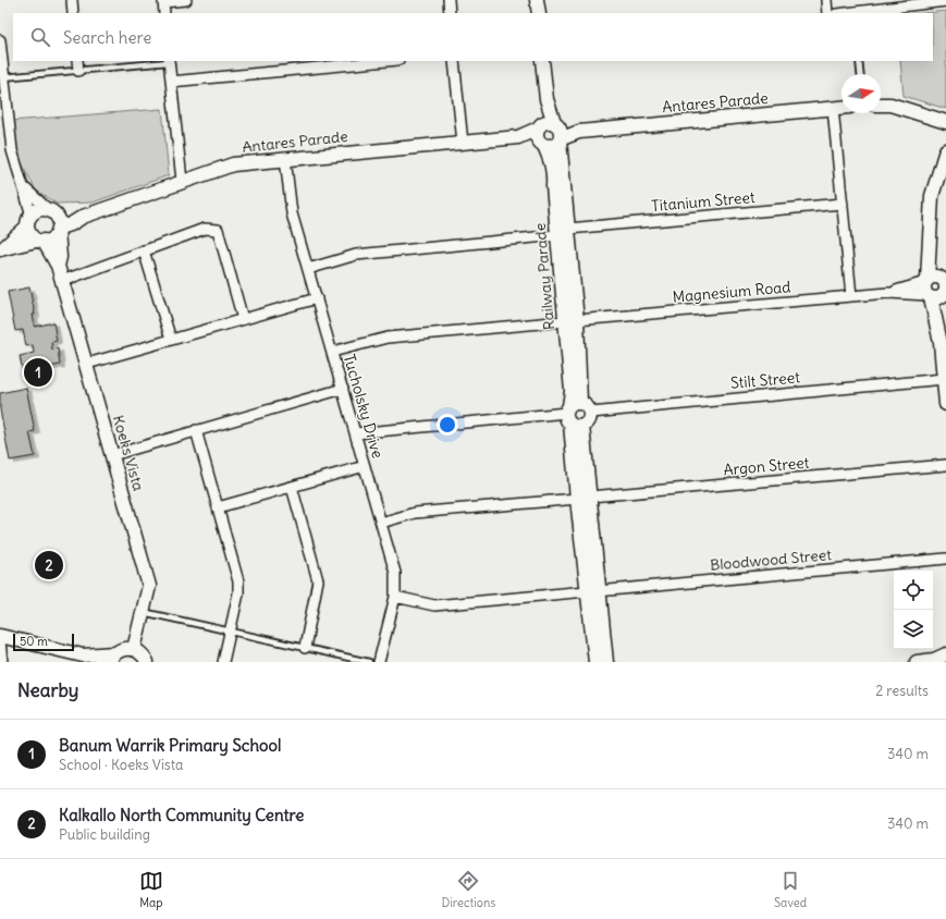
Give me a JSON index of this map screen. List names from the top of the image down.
{
  "streets": {
    "street": [
      "Antares Parade",
      "Titanium Street",
      "Railway Parade",
      "Magnesium Road",
      "Stilt Street",
      "Tucholsky Drive",
      "Koeks Vista",
      "Argon Street",
      "Bloodwood Street"
    ]
  },
  "crossings": [
    ["Antares Parade", "Railway Parade"],
    ["Antares Parade", "Tucholsky Drive"],
    ["Antares Parade", "Koeks Vista"],
    ["Titanium Street", "Railway Parade"],
    ["Titanium Street", "Tucholsky Drive"],
    ["Railway Parade", "Magnesium Road"],
    ["Railway Parade", "Argon Street"],
    ["Railway Parade", "Bloodwood Street"],
    ["Magnesium Road", "Tucholsky Drive"],
    ["Tucholsky Drive", "Bloodwood Street"]
  ],
  "scale_bar": "50 m",
  "north": "right",
  "page": {
    "search": "Search here",
    "pins": ["1", "2"],
    "scale": "50 m",
    "heading": ["Nearby", "2 results"],
    "list": [
      {
        "mark": "1",
        "name": "Banum Warrik Primary School",
        "note": "School · Koeks Vista",
        "value": "340 m"
      },
      {
        "mark": "2",
        "name": "Kalkallo North Community Centre",
        "note": "Public building",
        "value": "340 m"
      }
    ],
    "nav": ["Map", "Directions", "Saved"]
  }
}
